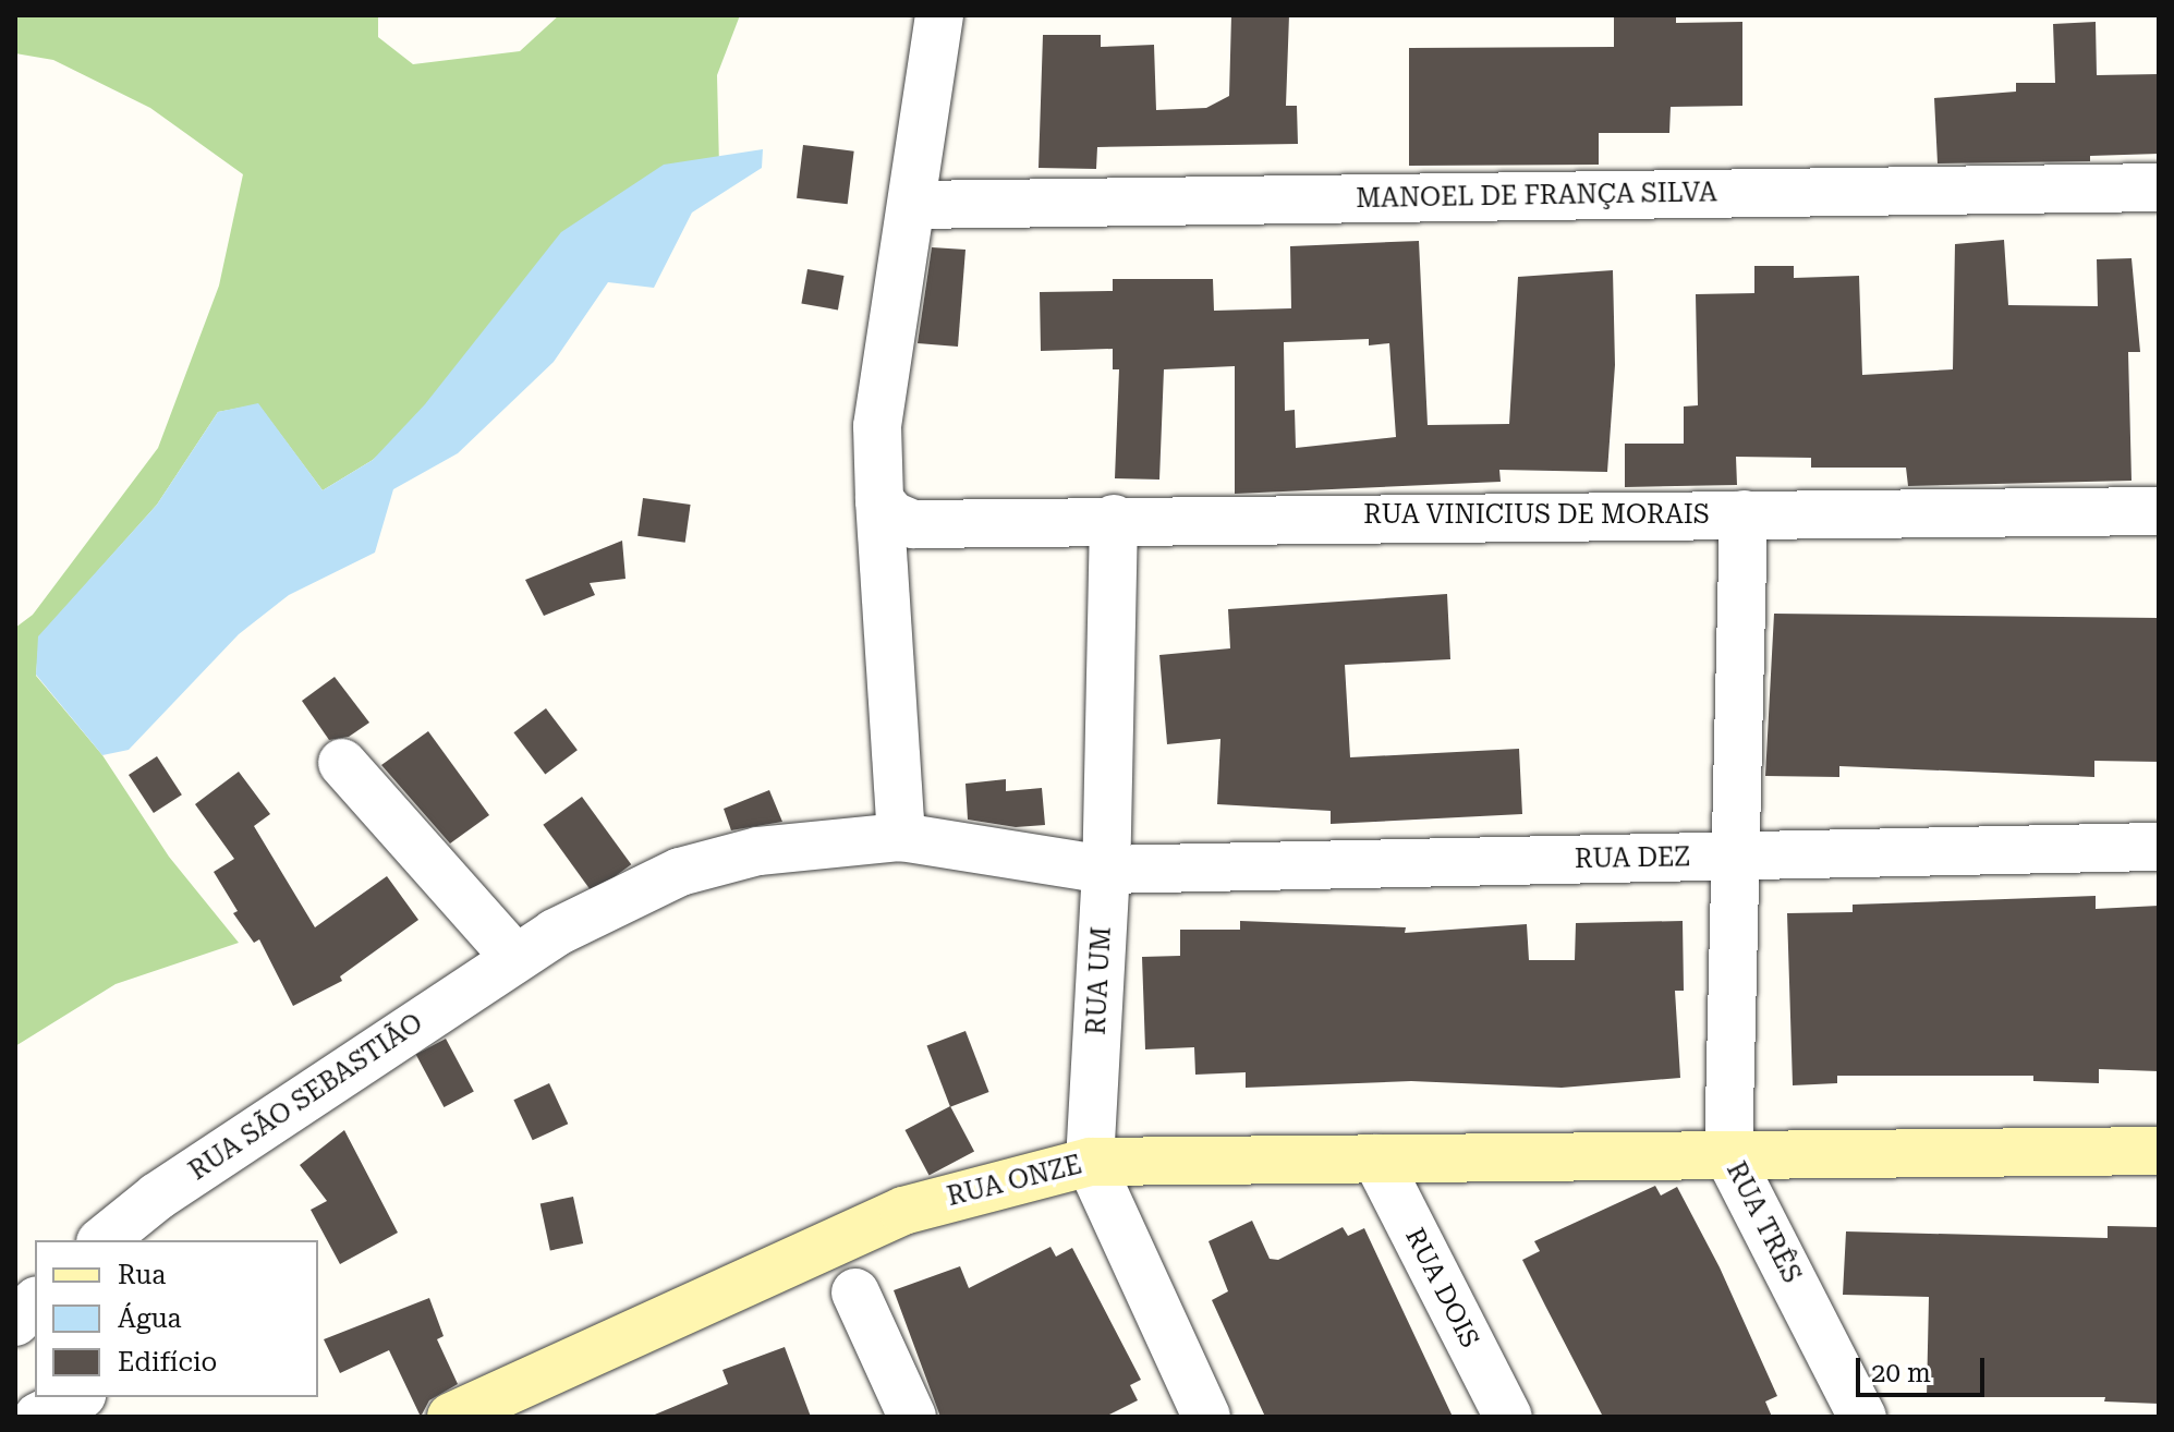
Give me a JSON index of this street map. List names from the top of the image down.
{
  "streets": {
    "street": [
      "MANOEL DE FRANÇA SILVA",
      "RUA VINICIUS DE MORAIS",
      "RUA DEZ",
      "RUA UM",
      "RUA SÃO SEBASTIÃO",
      "RUA ONZE",
      "RUA TRÊS",
      "RUA DOIS"
    ]
  },
  "crossings": [
    ["RUA VINICIUS DE MORAIS", "RUA UM"],
    ["RUA VINICIUS DE MORAIS", "RUA TRÊS"],
    ["RUA DEZ", "RUA UM"],
    ["RUA DEZ", "RUA SÃO SEBASTIÃO"],
    ["RUA DEZ", "RUA TRÊS"],
    ["RUA UM", "RUA SÃO SEBASTIÃO"],
    ["RUA UM", "RUA ONZE"],
    ["RUA ONZE", "RUA TRÊS"],
    ["RUA ONZE", "RUA DOIS"]
  ],
  "legend": ["Rua", "Água", "Edifício"],
  "scale_bar": "20 m"
}
